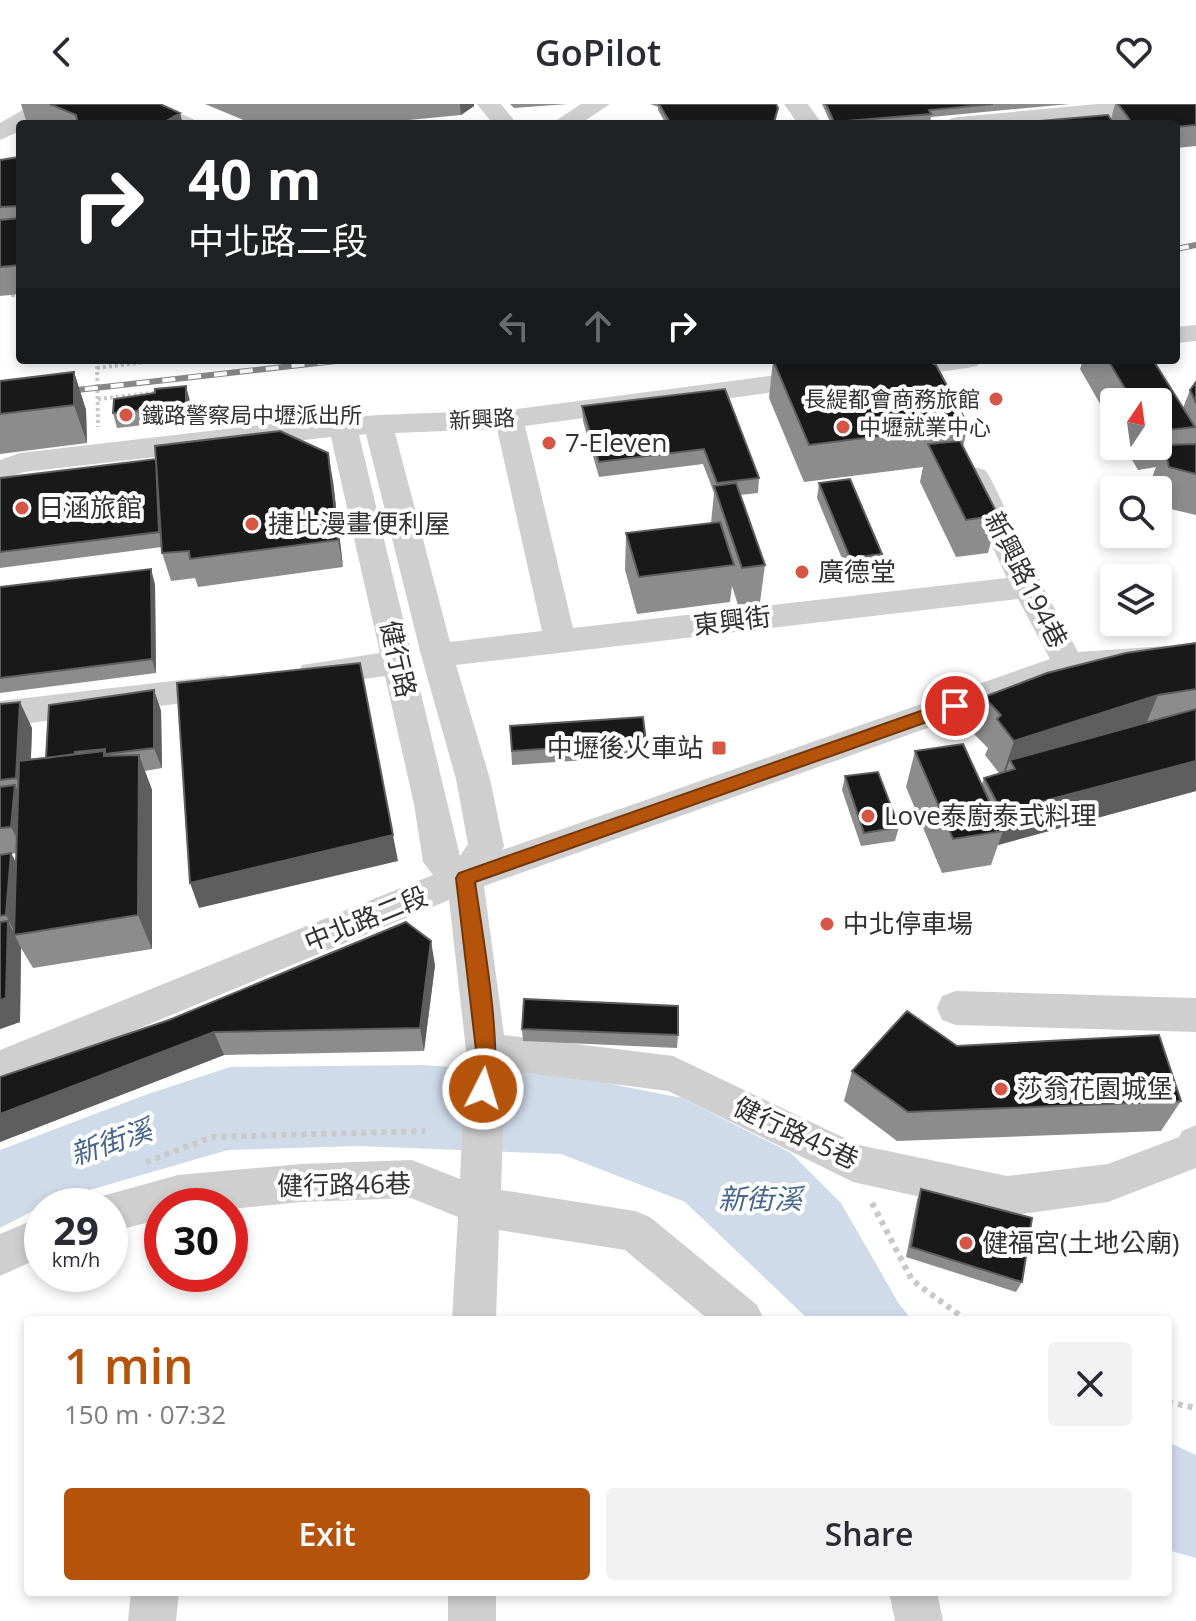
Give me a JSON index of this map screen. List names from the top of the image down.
{
  "streets": {
    "street": [
      "新興路",
      "新興路194巷",
      "東興街",
      "健行路",
      "中北路二段",
      "健行路45巷",
      "健行路46巷"
    ]
  },
  "crossings": [
    ["新興路", "健行路"],
    ["新興路194巷", "東興街"],
    ["新興路194巷", "中北路二段"],
    ["東興街", "健行路"],
    ["健行路", "中北路二段"]
  ],
  "water": ["新街溪"],
  "places": {
    "other": [
      "長緹都會商務旅館",
      "鐵路警察局中壢派出所",
      "中壢就業中心",
      "7-Eleven",
      "日涵旅館",
      "捷比漫畫便利屋",
      "廣德堂",
      "Love泰廚泰式料理",
      "中北停車場",
      "莎翁花園城堡",
      "健福宮(土地公廟)"
    ],
    "transit": ["中壢後火車站"]
  },
  "north": "top",
  "page": {
    "header": "GoPilot",
    "turn": ["40 m", "中北路二段"],
    "speed": "29 km/h",
    "limit": "30",
    "heading": ["1 min", "150 m · 07:32"],
    "buttons": ["Exit", "Share"]
  }
}
